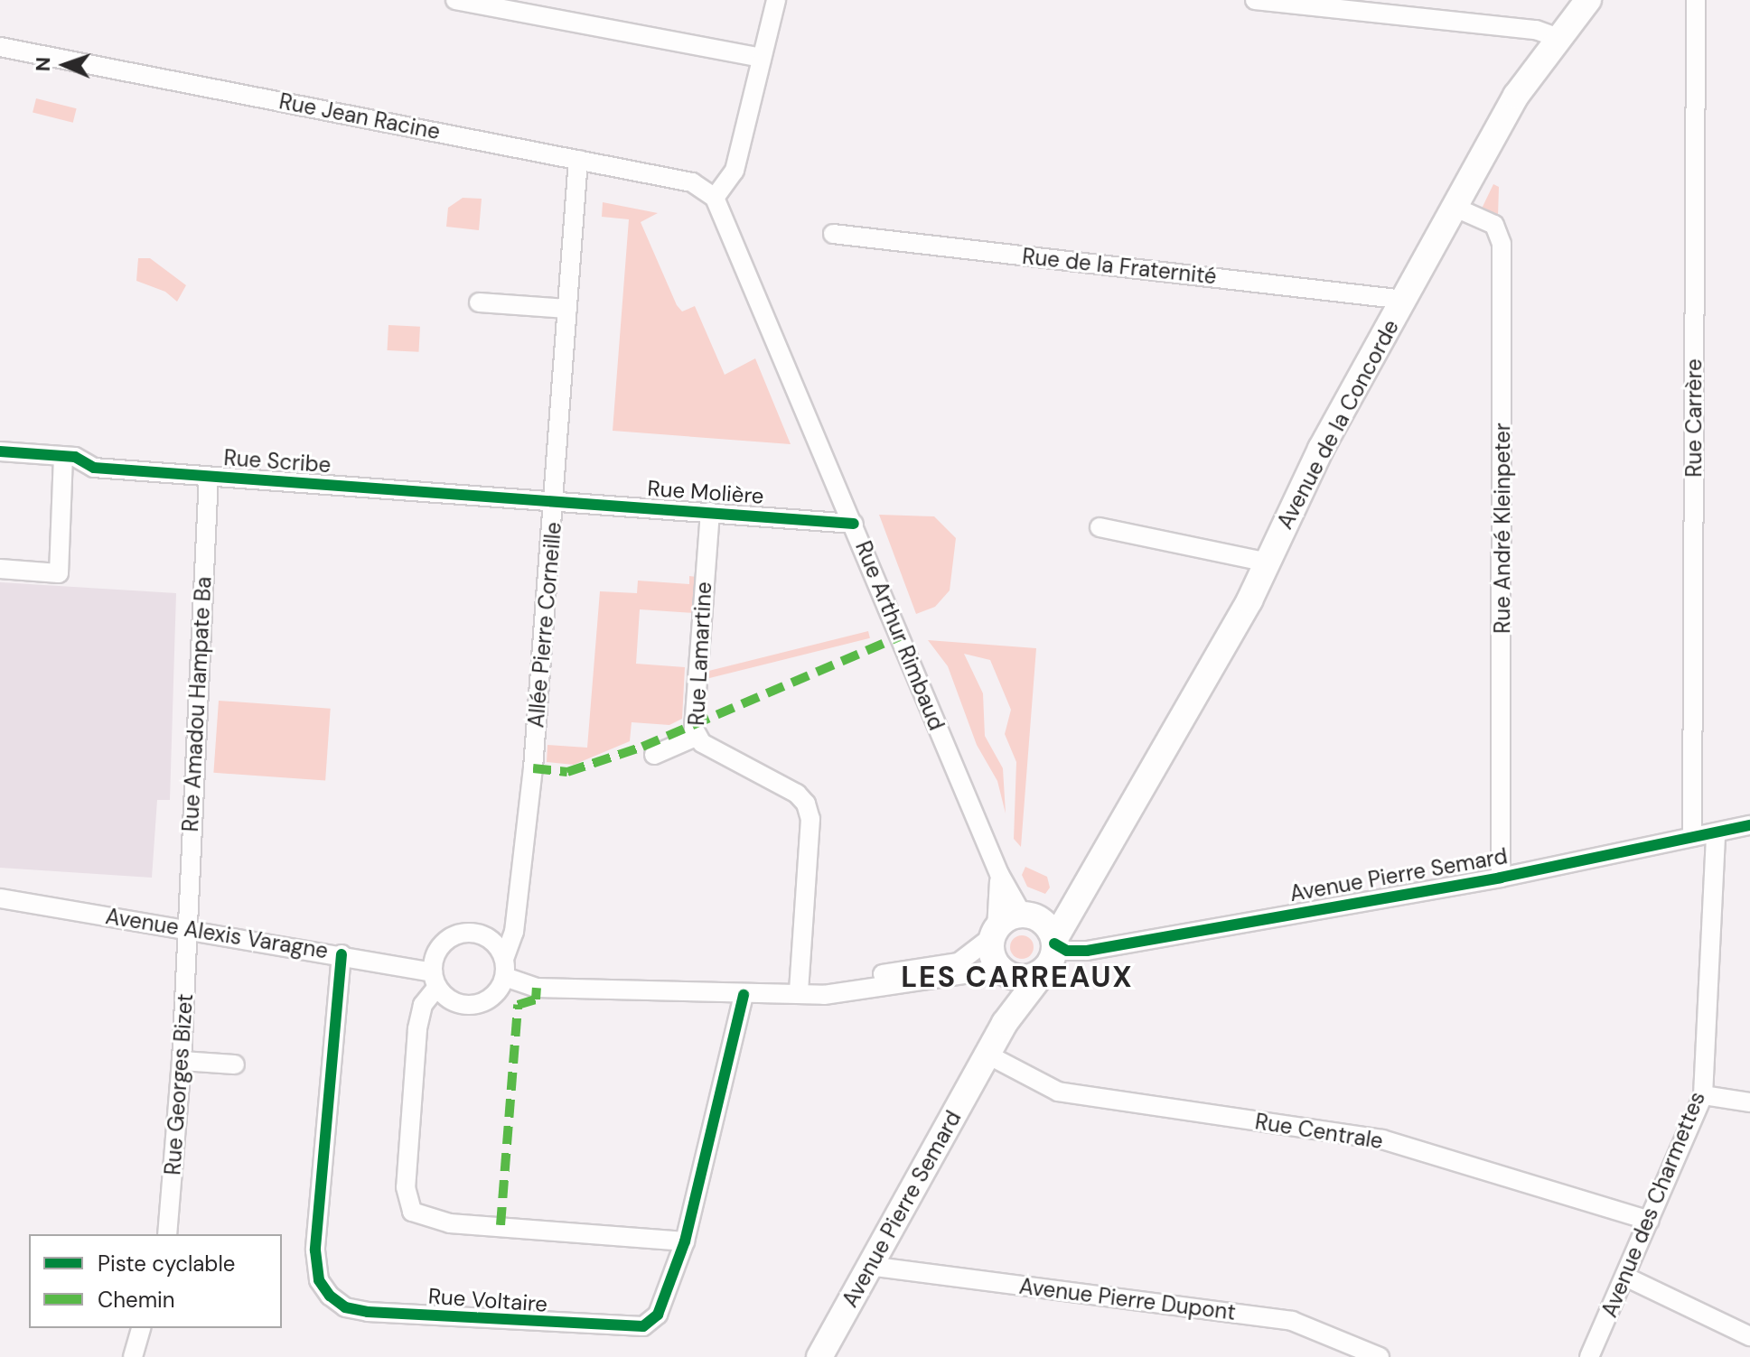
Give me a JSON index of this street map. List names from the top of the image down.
{
  "streets": {
    "main road": ["Avenue de la Concorde", "Avenue Pierre Semard"],
    "street": [
      "Rue Jean Racine",
      "Rue de la Fraternité",
      "Rue Carrère",
      "Rue Scribe",
      "Rue Molière",
      "Rue André Kleinpeter",
      "Allée Pierre Corneille",
      "Rue Arthur Rimbaud",
      "Rue Lamartine",
      "Rue Amadou Hampate Ba",
      "Avenue Alexis Varagne",
      "Rue Georges Bizet",
      "Rue Centrale",
      "Avenue des Charmettes",
      "Avenue Pierre Dupont",
      "Rue Voltaire"
    ]
  },
  "crossings": [
    ["Rue Jean Racine", "Allée Pierre Corneille"],
    ["Rue Jean Racine", "Rue Arthur Rimbaud"],
    ["Rue de la Fraternité", "Avenue de la Concorde"],
    ["Rue Carrère", "Avenue Pierre Semard"],
    ["Avenue de la Concorde", "Rue André Kleinpeter"],
    ["Avenue de la Concorde", "Rue Arthur Rimbaud"],
    ["Avenue de la Concorde", "Avenue Pierre Semard"],
    ["Rue Scribe", "Rue Molière"],
    ["Rue Scribe", "Allée Pierre Corneille"],
    ["Rue Scribe", "Rue Amadou Hampate Ba"],
    ["Rue Molière", "Allée Pierre Corneille"],
    ["Rue Molière", "Rue Arthur Rimbaud"],
    ["Rue Molière", "Rue Lamartine"],
    ["Rue André Kleinpeter", "Avenue Pierre Semard"],
    ["Allée Pierre Corneille", "Avenue Alexis Varagne"],
    ["Rue Arthur Rimbaud", "Avenue Pierre Semard"],
    ["Rue Amadou Hampate Ba", "Avenue Alexis Varagne"],
    ["Rue Amadou Hampate Ba", "Rue Georges Bizet"],
    ["Avenue Pierre Semard", "Rue Centrale"],
    ["Avenue Pierre Semard", "Avenue des Charmettes"],
    ["Avenue Pierre Semard", "Avenue Pierre Dupont"],
    ["Avenue Alexis Varagne", "Rue Georges Bizet"],
    ["Avenue Alexis Varagne", "Rue Voltaire"],
    ["Rue Centrale", "Avenue des Charmettes"]
  ],
  "districts": ["LES CARREAUX"],
  "legend": ["Piste cyclable", "Chemin"],
  "north": "left"
}
